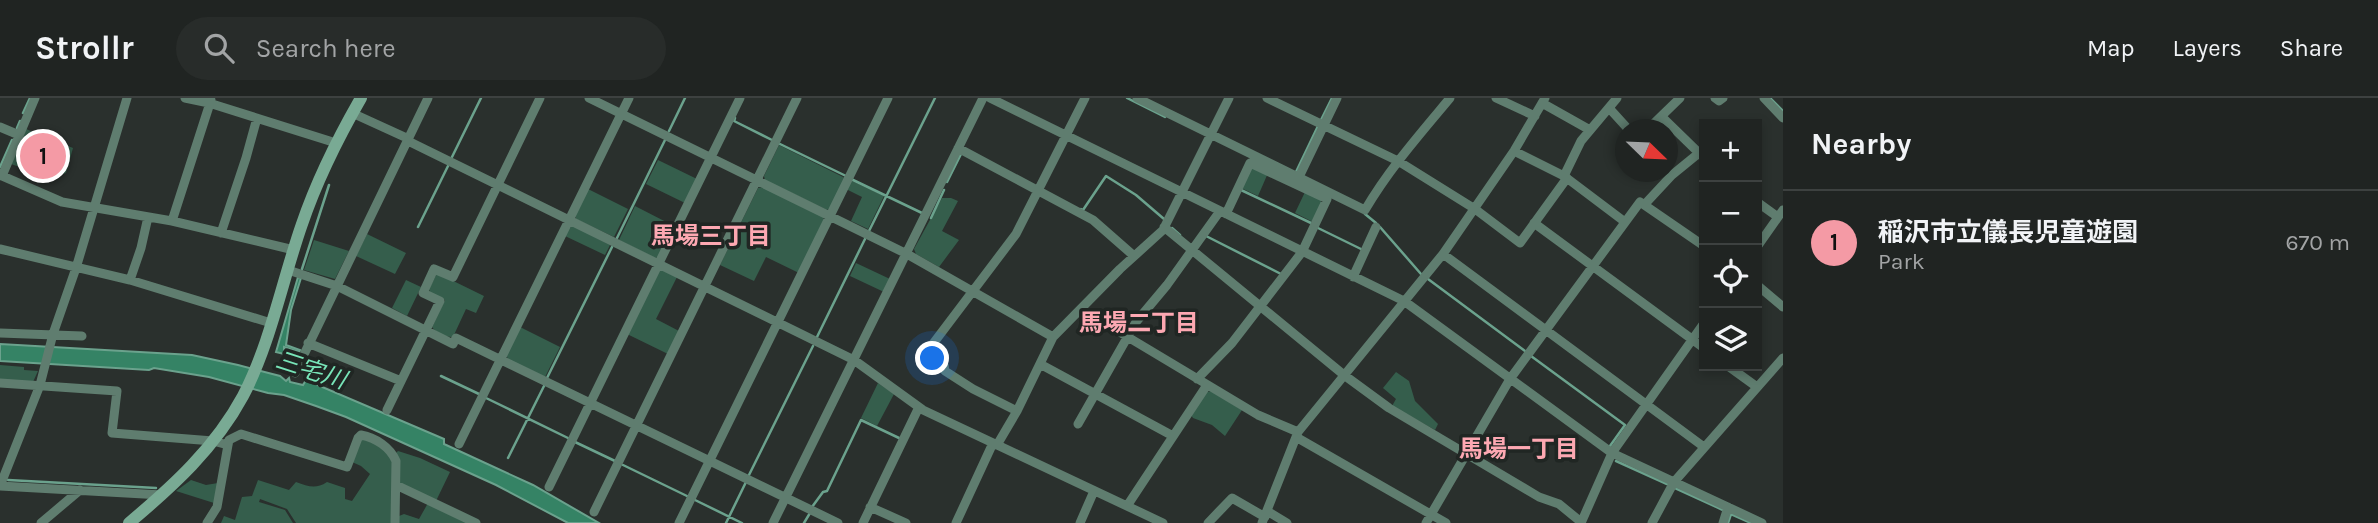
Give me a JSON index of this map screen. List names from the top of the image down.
{
  "districts": ["馬場三丁目", "馬場二丁目", "馬場一丁目"],
  "water": ["三宅川"],
  "north": "bottom right",
  "page": {
    "header": "Strollr",
    "search": "Search here",
    "nav": ["Map", "Layers", "Share"],
    "heading": "Nearby",
    "map_buttons": ["+", "−"],
    "pins": "1",
    "list": [
      {
        "mark": "1",
        "name": "稲沢市立儀長児童遊園",
        "note": "Park",
        "value": "670 m"
      }
    ]
  }
}
